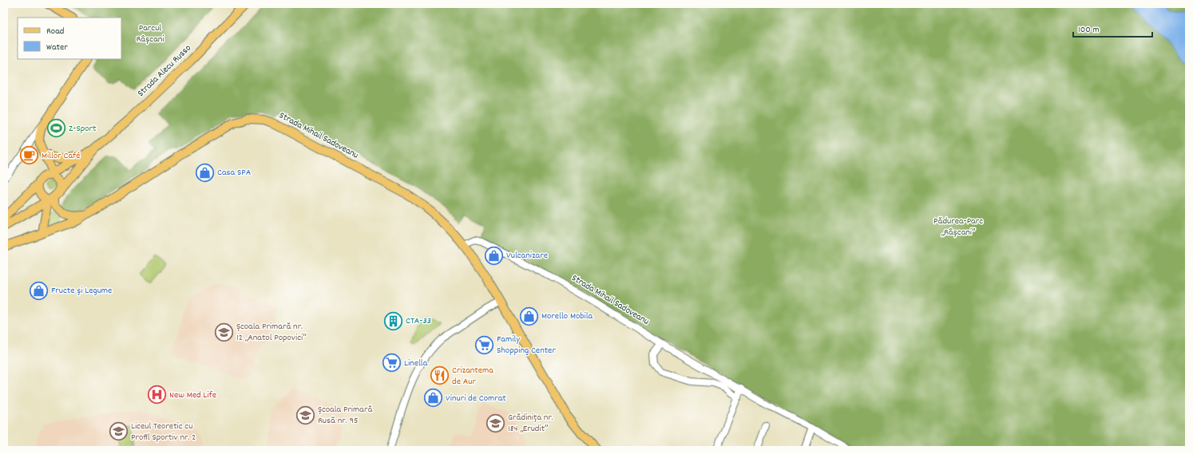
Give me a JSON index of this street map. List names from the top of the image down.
{
  "streets": {
    "main road": ["Strada Alecu Russo", "Strada Mihail Sadoveanu"]
  },
  "parks": ["Parcul Râșcani", "Pădurea-Parc „Râșcani”"],
  "places": {
    "sports": ["Z-Sport"],
    "cafe": ["Millor Café"],
    "shop": [
      "Casa SPA",
      "Vulcanizare",
      "Fructe și Legume",
      "Morello Mobila",
      "Vinuri de Comrat"
    ],
    "building": ["CTA-33"],
    "school or university": [
      "Școala Primară nr. 12 „Anatol Popovici”",
      "Școala Primară Rusă nr. 95",
      "Grădinița nr. 184 „Erudit”",
      "Liceul Teoretic cu Profil Sportiv nr. 2"
    ],
    "supermarket": ["Family Shopping Center", "Linella"],
    "restaurant": ["Crizantema de Aur"],
    "hospital": ["New Med Life"]
  },
  "legend": ["Road", "Water"],
  "scale_bar": "100 m"
}
